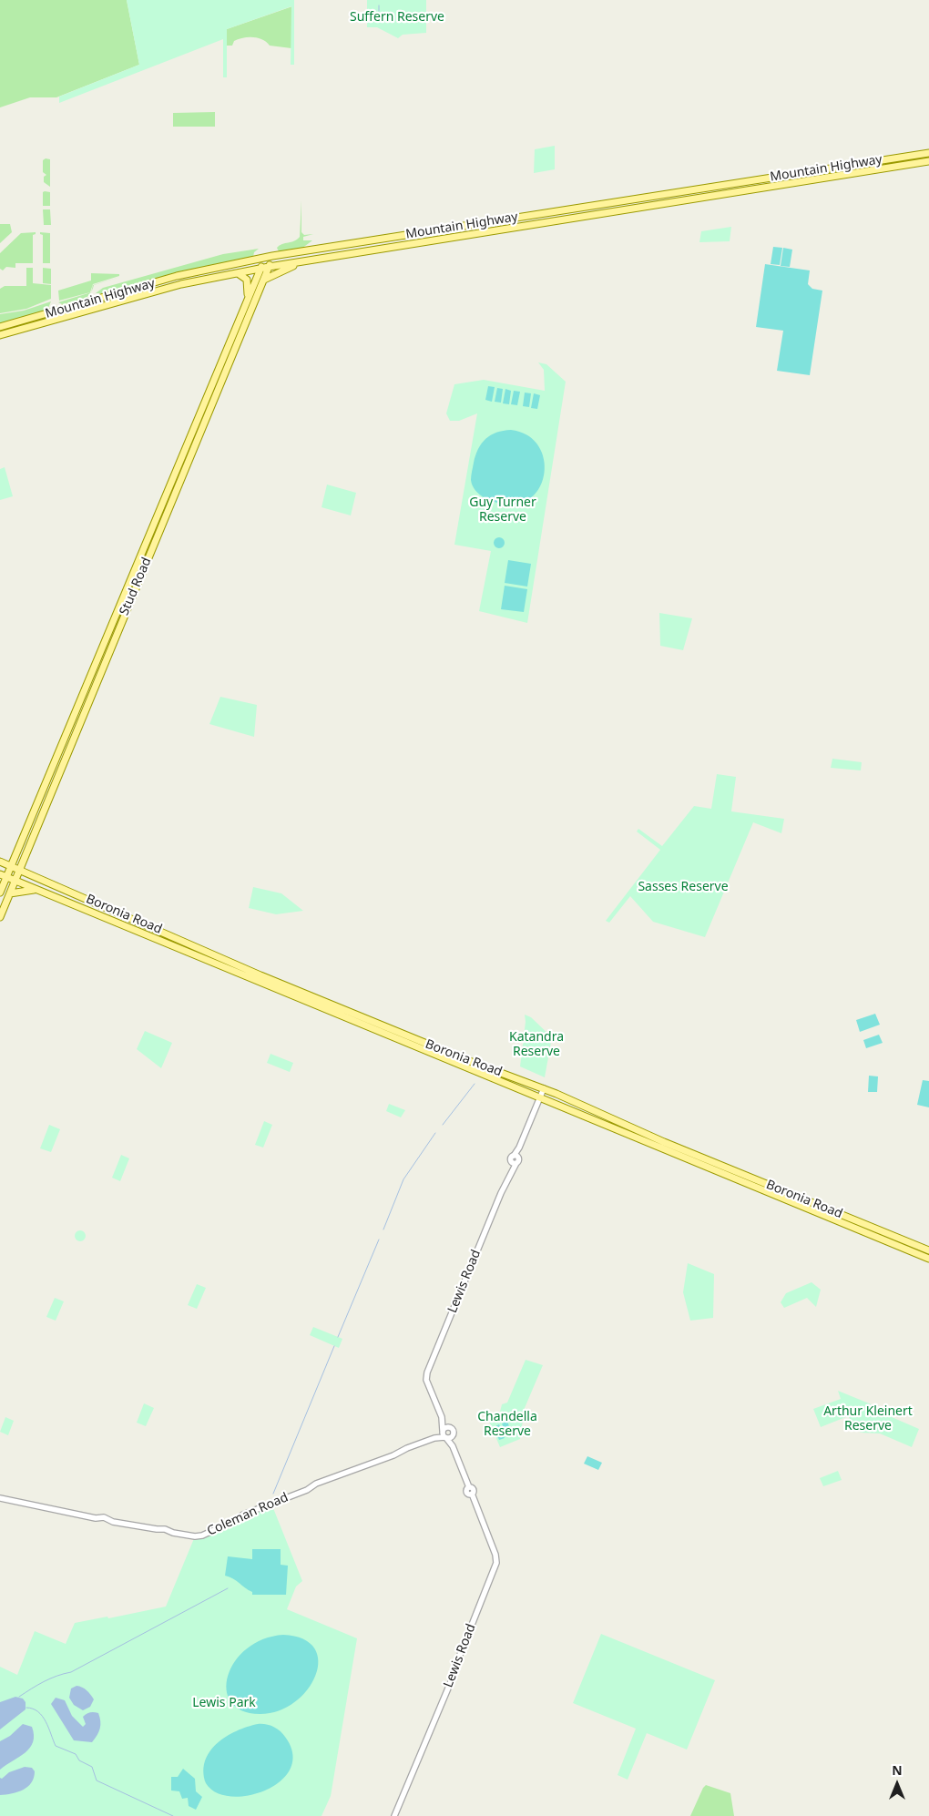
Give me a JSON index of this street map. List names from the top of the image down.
{
  "streets": {
    "main road": ["Mountain Highway", "Stud Road", "Boronia Road"],
    "street": ["Lewis Road", "Coleman Road"]
  },
  "crossings": [
    ["Mountain Highway", "Stud Road"],
    ["Stud Road", "Boronia Road"],
    ["Boronia Road", "Lewis Road"],
    ["Lewis Road", "Coleman Road"]
  ],
  "parks": [
    "Suffern Reserve",
    "Guy Turner Reserve",
    "Sasses Reserve",
    "Katandra Reserve",
    "Arthur Kleinert Reserve",
    "Chandella Reserve",
    "Lewis Park"
  ],
  "north": "top"
}
